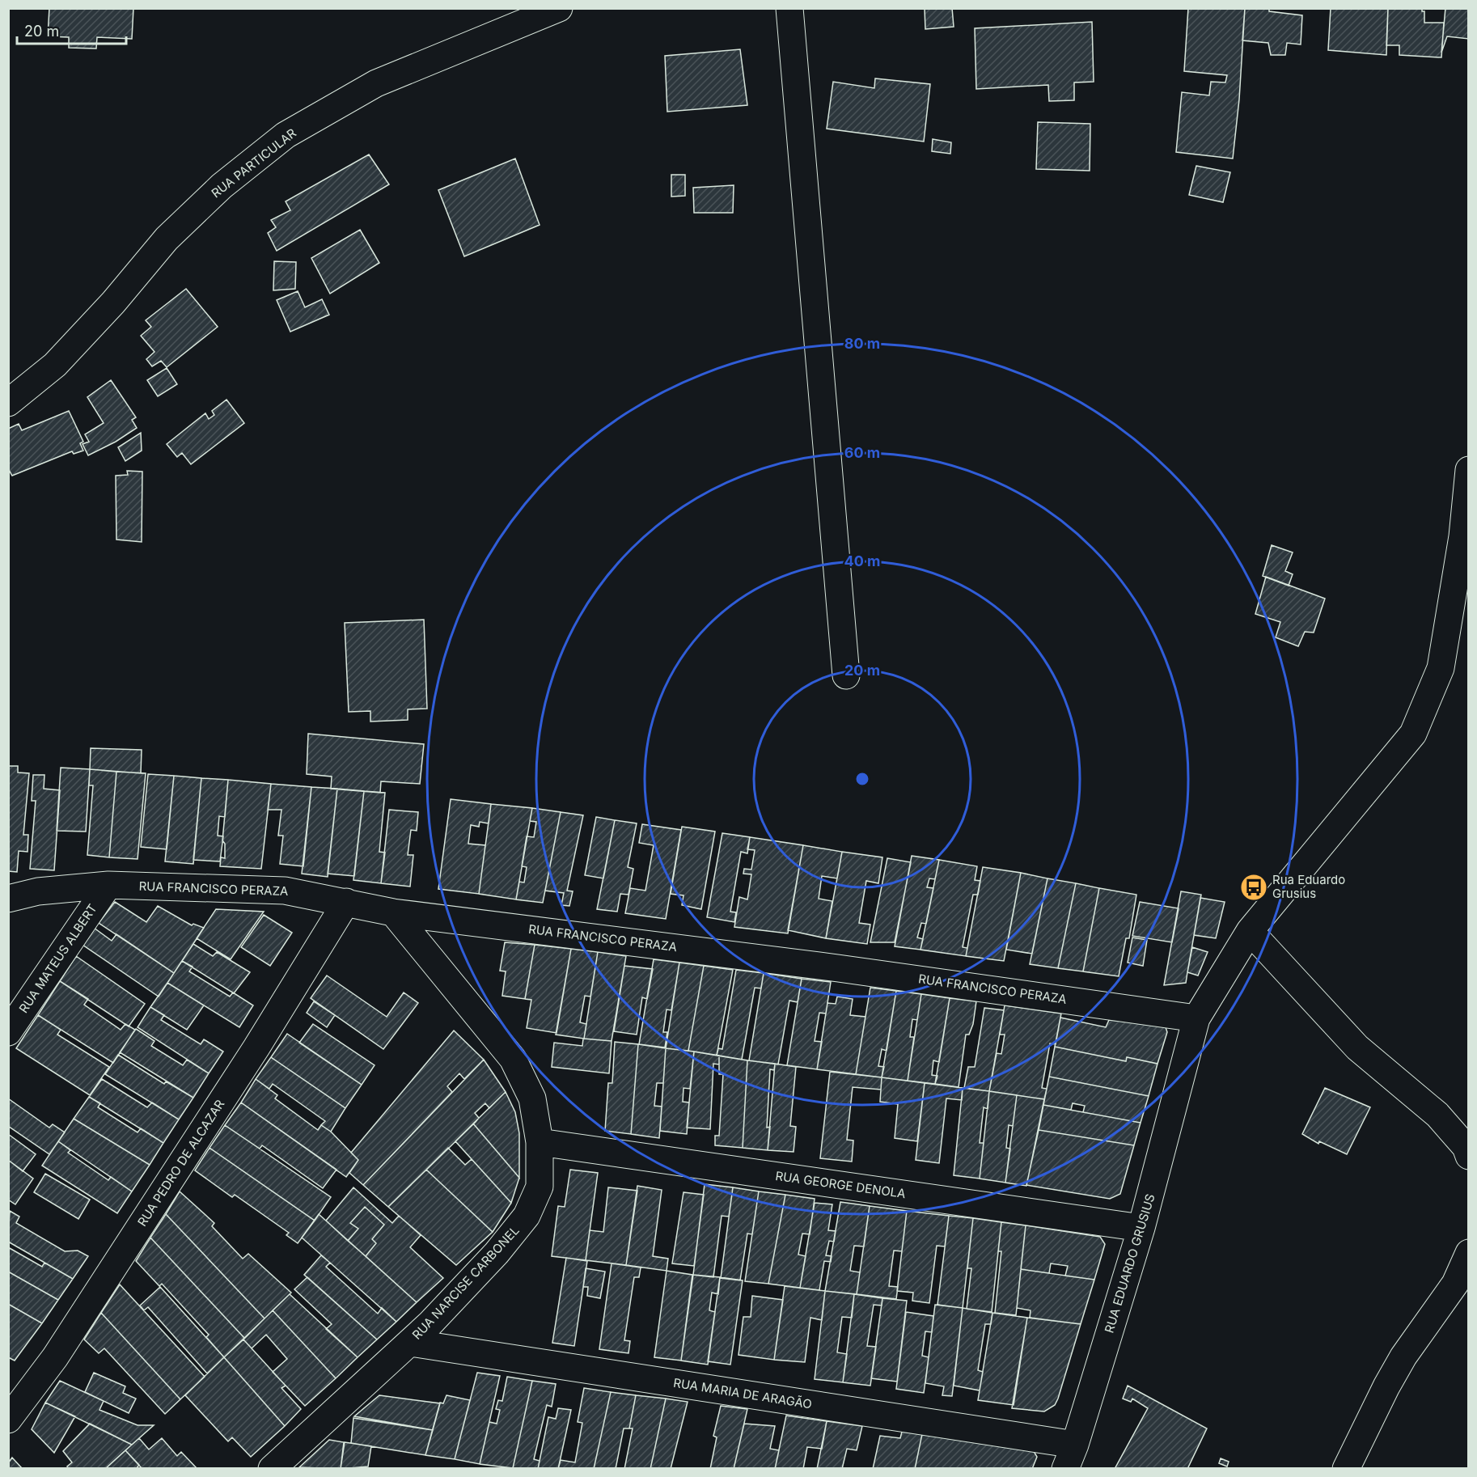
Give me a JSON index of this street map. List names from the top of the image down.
{
  "streets": {
    "street": [
      "RUA PARTICULAR",
      "RUA FRANCISCO PERAZA",
      "RUA MATEUS ALBERT",
      "RUA PEDRO DE ALCAZAR",
      "RUA GEORGE DENOLA",
      "RUA EDUARDO GRUSIUS",
      "RUA NARCISE CARBONEL",
      "RUA MARIA DE ARAGÃO"
    ]
  },
  "crossings": [
    ["RUA FRANCISCO PERAZA", "RUA MATEUS ALBERT"],
    ["RUA FRANCISCO PERAZA", "RUA PEDRO DE ALCAZAR"],
    ["RUA FRANCISCO PERAZA", "RUA EDUARDO GRUSIUS"],
    ["RUA FRANCISCO PERAZA", "RUA NARCISE CARBONEL"],
    ["RUA GEORGE DENOLA", "RUA EDUARDO GRUSIUS"],
    ["RUA GEORGE DENOLA", "RUA NARCISE CARBONEL"],
    ["RUA EDUARDO GRUSIUS", "RUA MARIA DE ARAGÃO"],
    ["RUA NARCISE CARBONEL", "RUA MARIA DE ARAGÃO"]
  ],
  "places": {
    "bus stop": ["Rua Eduardo Grusius"]
  },
  "scale_bar": "20 m",
  "rings": [
    "80 m",
    "60 m",
    "40 m",
    "20 m"
  ]
}
